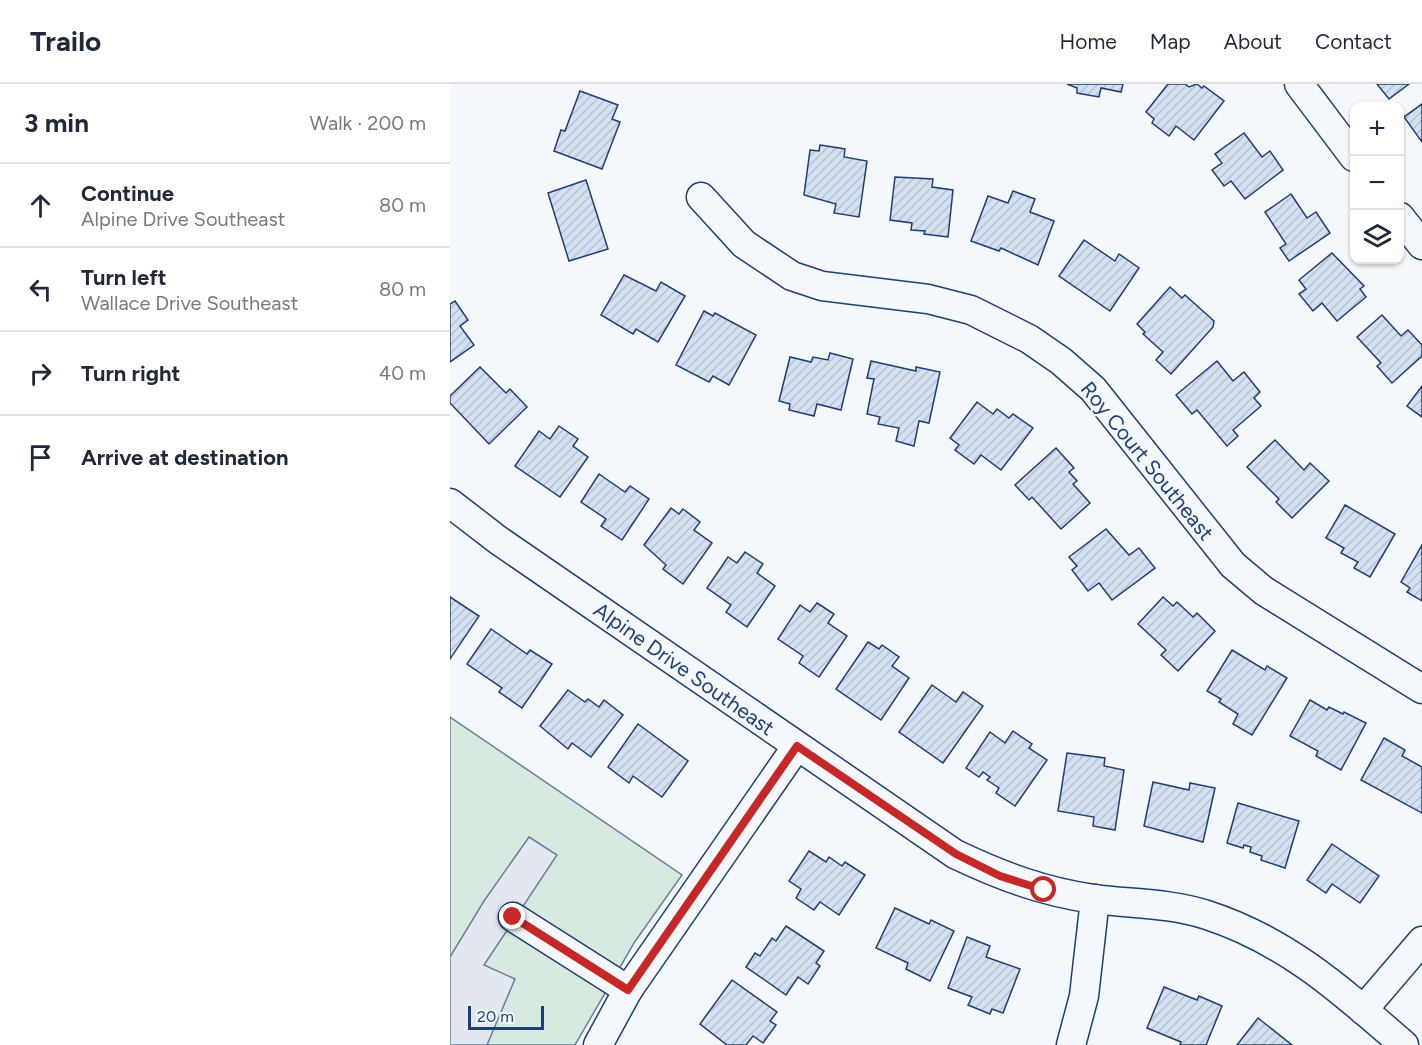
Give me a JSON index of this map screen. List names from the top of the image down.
{
  "streets": {
    "street": ["Roy Court Southeast", "Alpine Drive Southeast"]
  },
  "scale_bar": "20 m",
  "page": {
    "header": "Trailo",
    "nav": [
      "Home",
      "Map",
      "About",
      "Contact"
    ],
    "heading": ["3 min", "Walk · 200 m"],
    "map_buttons": ["+", "−"],
    "list": [
      ["Continue", "Alpine Drive Southeast", "80 m"],
      ["Turn left", "Wallace Drive Southeast", "80 m"],
      ["Turn right", "40 m"],
      "Arrive at destination"
    ],
    "scale": "20 m"
  }
}
